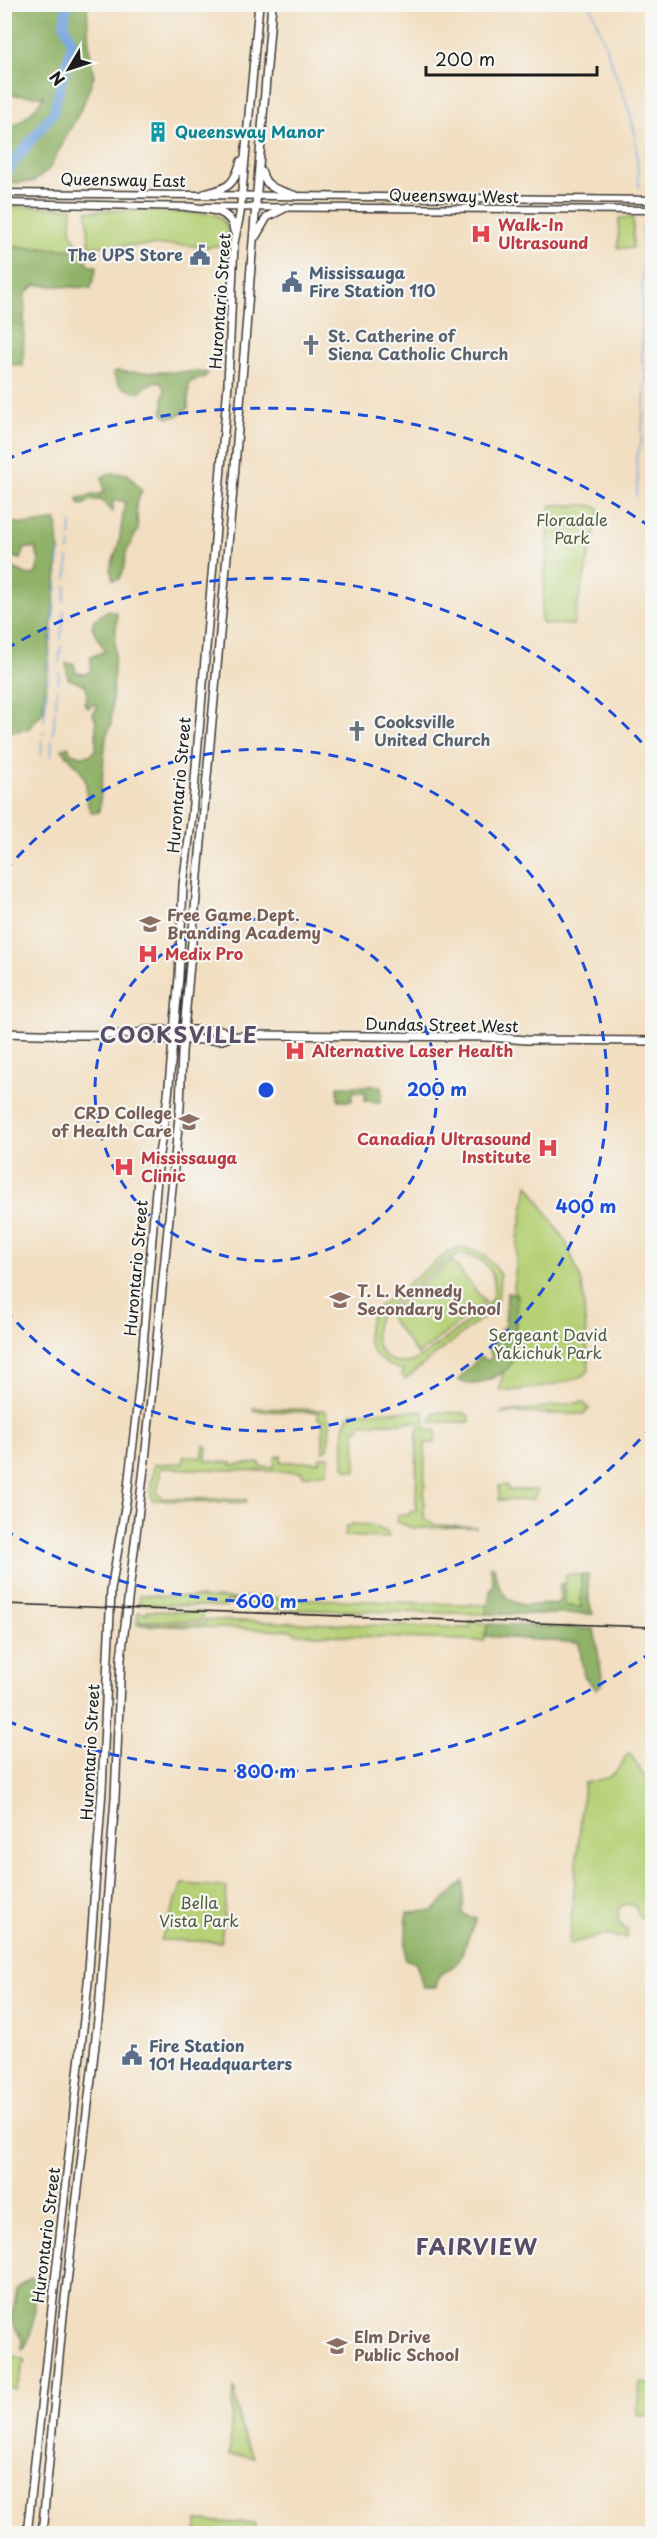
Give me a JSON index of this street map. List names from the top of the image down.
{
  "streets": {
    "main road": [
      "Queensway East",
      "Queensway West",
      "Hurontario Street",
      "Dundas Street West"
    ]
  },
  "crossings": [
    ["Queensway East", "Queensway West"],
    ["Queensway East", "Hurontario Street"],
    ["Queensway West", "Hurontario Street"],
    ["Hurontario Street", "Dundas Street West"]
  ],
  "districts": ["COOKSVILLE", "FAIRVIEW"],
  "parks": ["Floradale Park", "Sergeant David Yakichuk Park", "Bella Vista Park"],
  "places": {
    "building": ["Queensway Manor"],
    "hospital": [
      "Walk-In Ultrasound",
      "Medix Pro",
      "Alternative Laser Health",
      "Canadian Ultrasound Institute",
      "Mississauga Clinic"
    ],
    "public building": ["The UPS Store", "Mississauga Fire Station 110", "Fire Station 101 Headquarters"],
    "church": ["St. Catherine of Siena Catholic Church", "Cooksville United Church"],
    "school or university": [
      "Free Game Dept. Branding Academy",
      "CRD College of Health Care",
      "T. L. Kennedy Secondary School",
      "Elm Drive Public School"
    ]
  },
  "scale_bar": "200 m",
  "north": "bottom left",
  "rings": [
    "200 m",
    "400 m",
    "600 m",
    "800 m"
  ]
}
